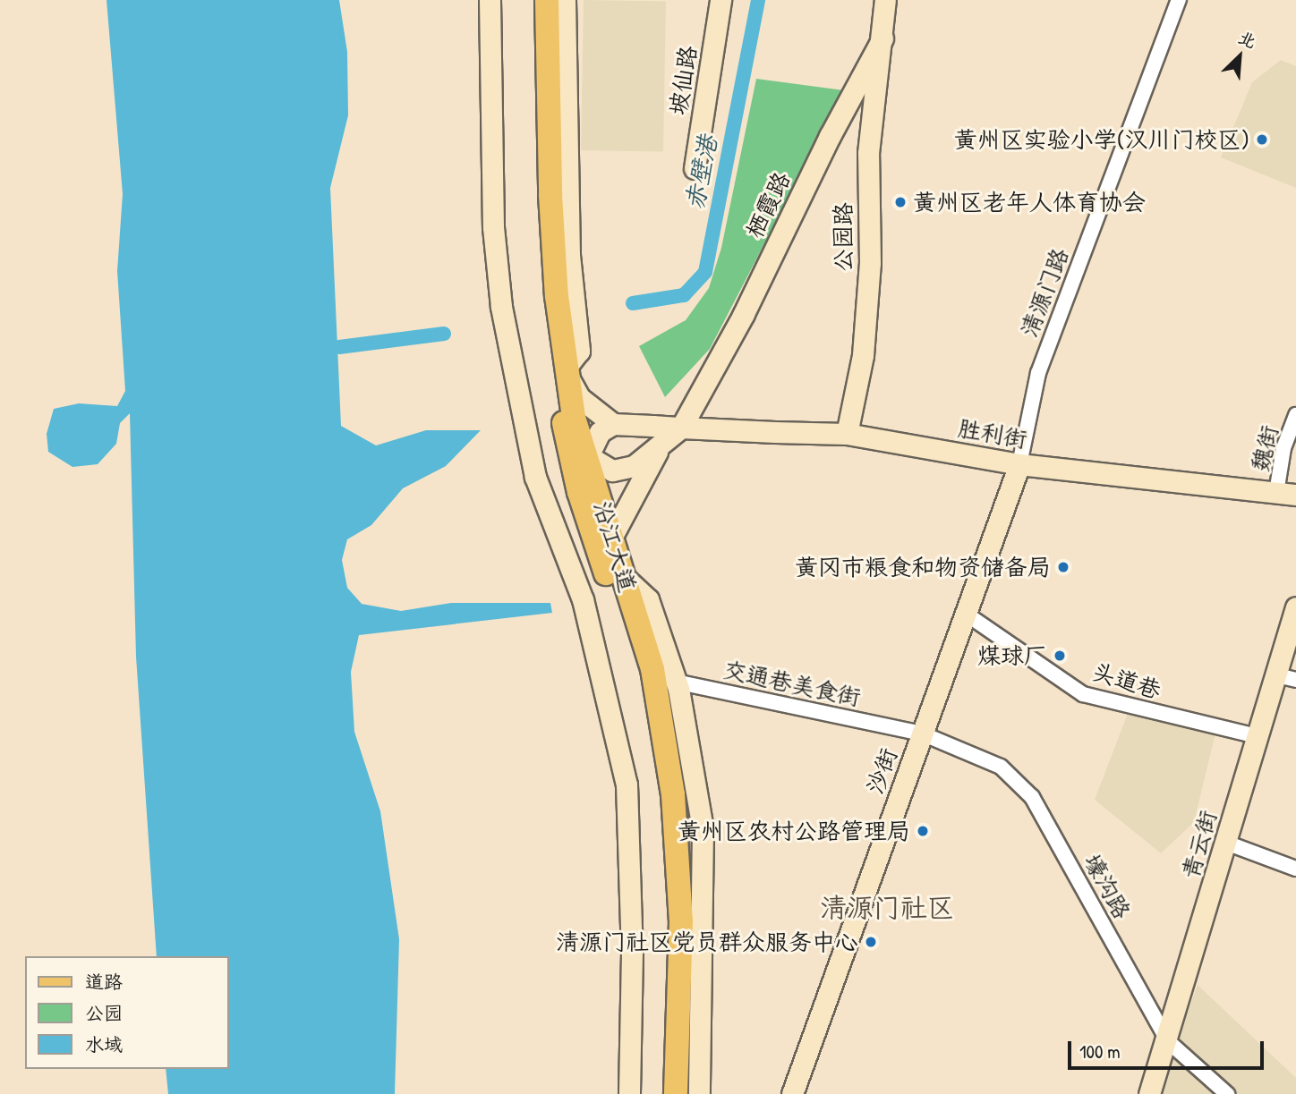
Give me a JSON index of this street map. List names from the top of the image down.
{
  "streets": {
    "main road": ["沿江大道"],
    "street": [
      "坡仙路",
      "栖霞路",
      "公园路",
      "清源门路",
      "胜利街",
      "魏街",
      "头道巷",
      "交通巷美食街",
      "沙街",
      "青云街",
      "壕沟路"
    ]
  },
  "crossings": [
    ["栖霞路", "公园路"],
    ["栖霞路", "胜利街"],
    ["公园路", "胜利街"],
    ["清源门路", "胜利街"],
    ["清源门路", "沙街"],
    ["胜利街", "魏街"],
    ["胜利街", "沙街"],
    ["沿江大道", "交通巷美食街"],
    ["头道巷", "沙街"],
    ["头道巷", "青云街"],
    ["交通巷美食街", "沙街"],
    ["交通巷美食街", "壕沟路"],
    ["沙街", "壕沟路"],
    ["青云街", "壕沟路"]
  ],
  "districts": ["清源门社区"],
  "water": ["赤壁港"],
  "places": [
    "黄州区实验小学(汉川门校区)",
    "黄州区老年人体育协会",
    "黄冈市粮食和物资储备局",
    "煤球厂",
    "黄州区农村公路管理局",
    "清源门社区党员群众服务中心"
  ],
  "legend": ["道路", "公园", "水域"],
  "scale_bar": "100 m",
  "north": "top right"
}
